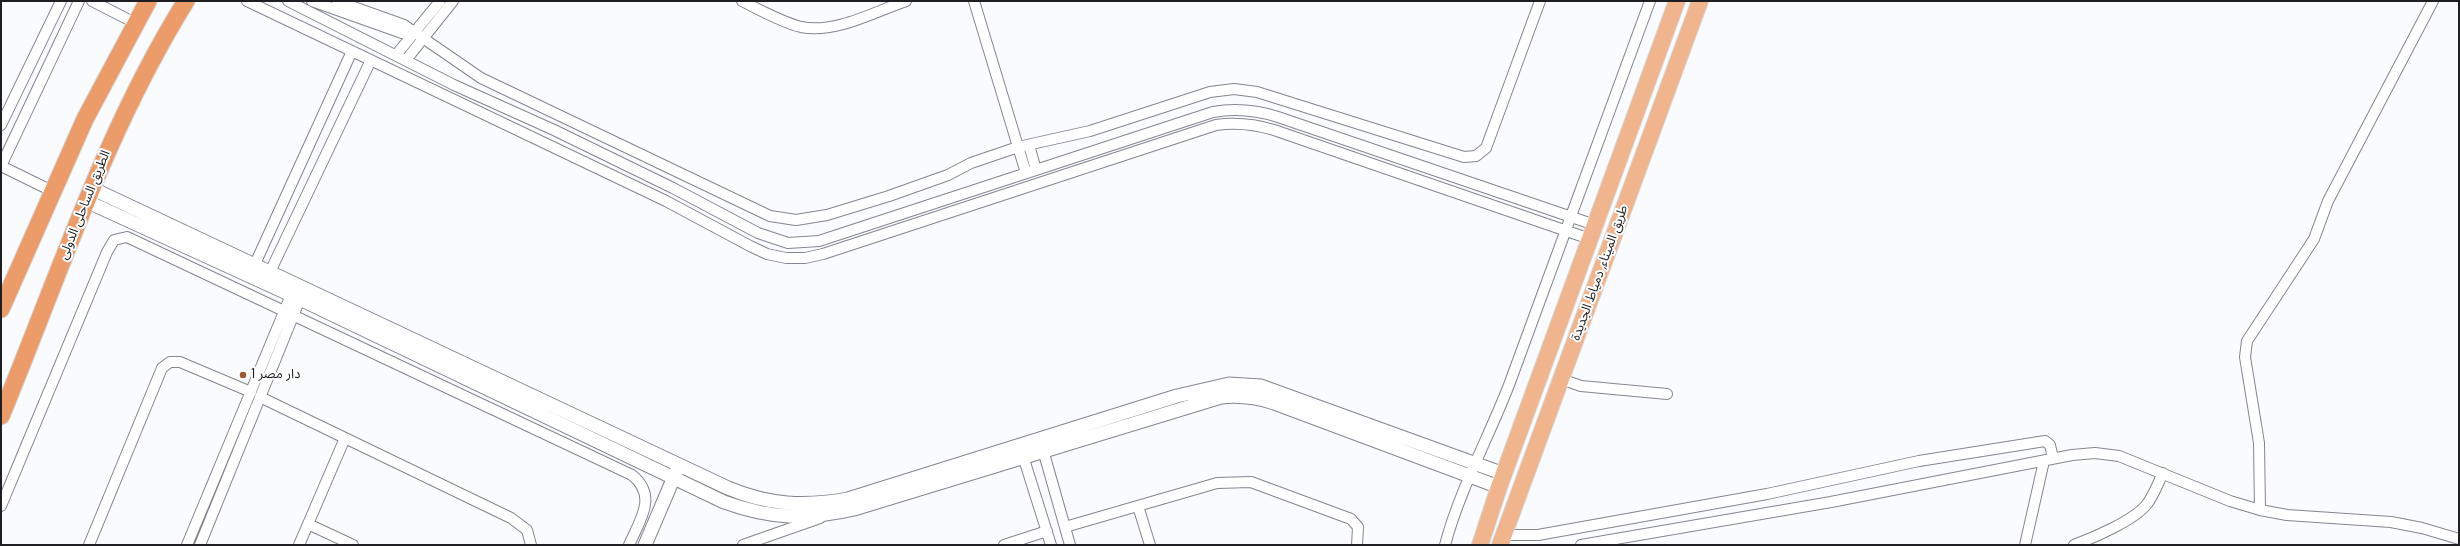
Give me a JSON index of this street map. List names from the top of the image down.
{
  "streets": {
    "highway": ["الطريق الساحلى الدولى"],
    "main road": ["طريق الميناء, دمياط الجديدة"]
  },
  "places": ["دار مصر 1"]
}
